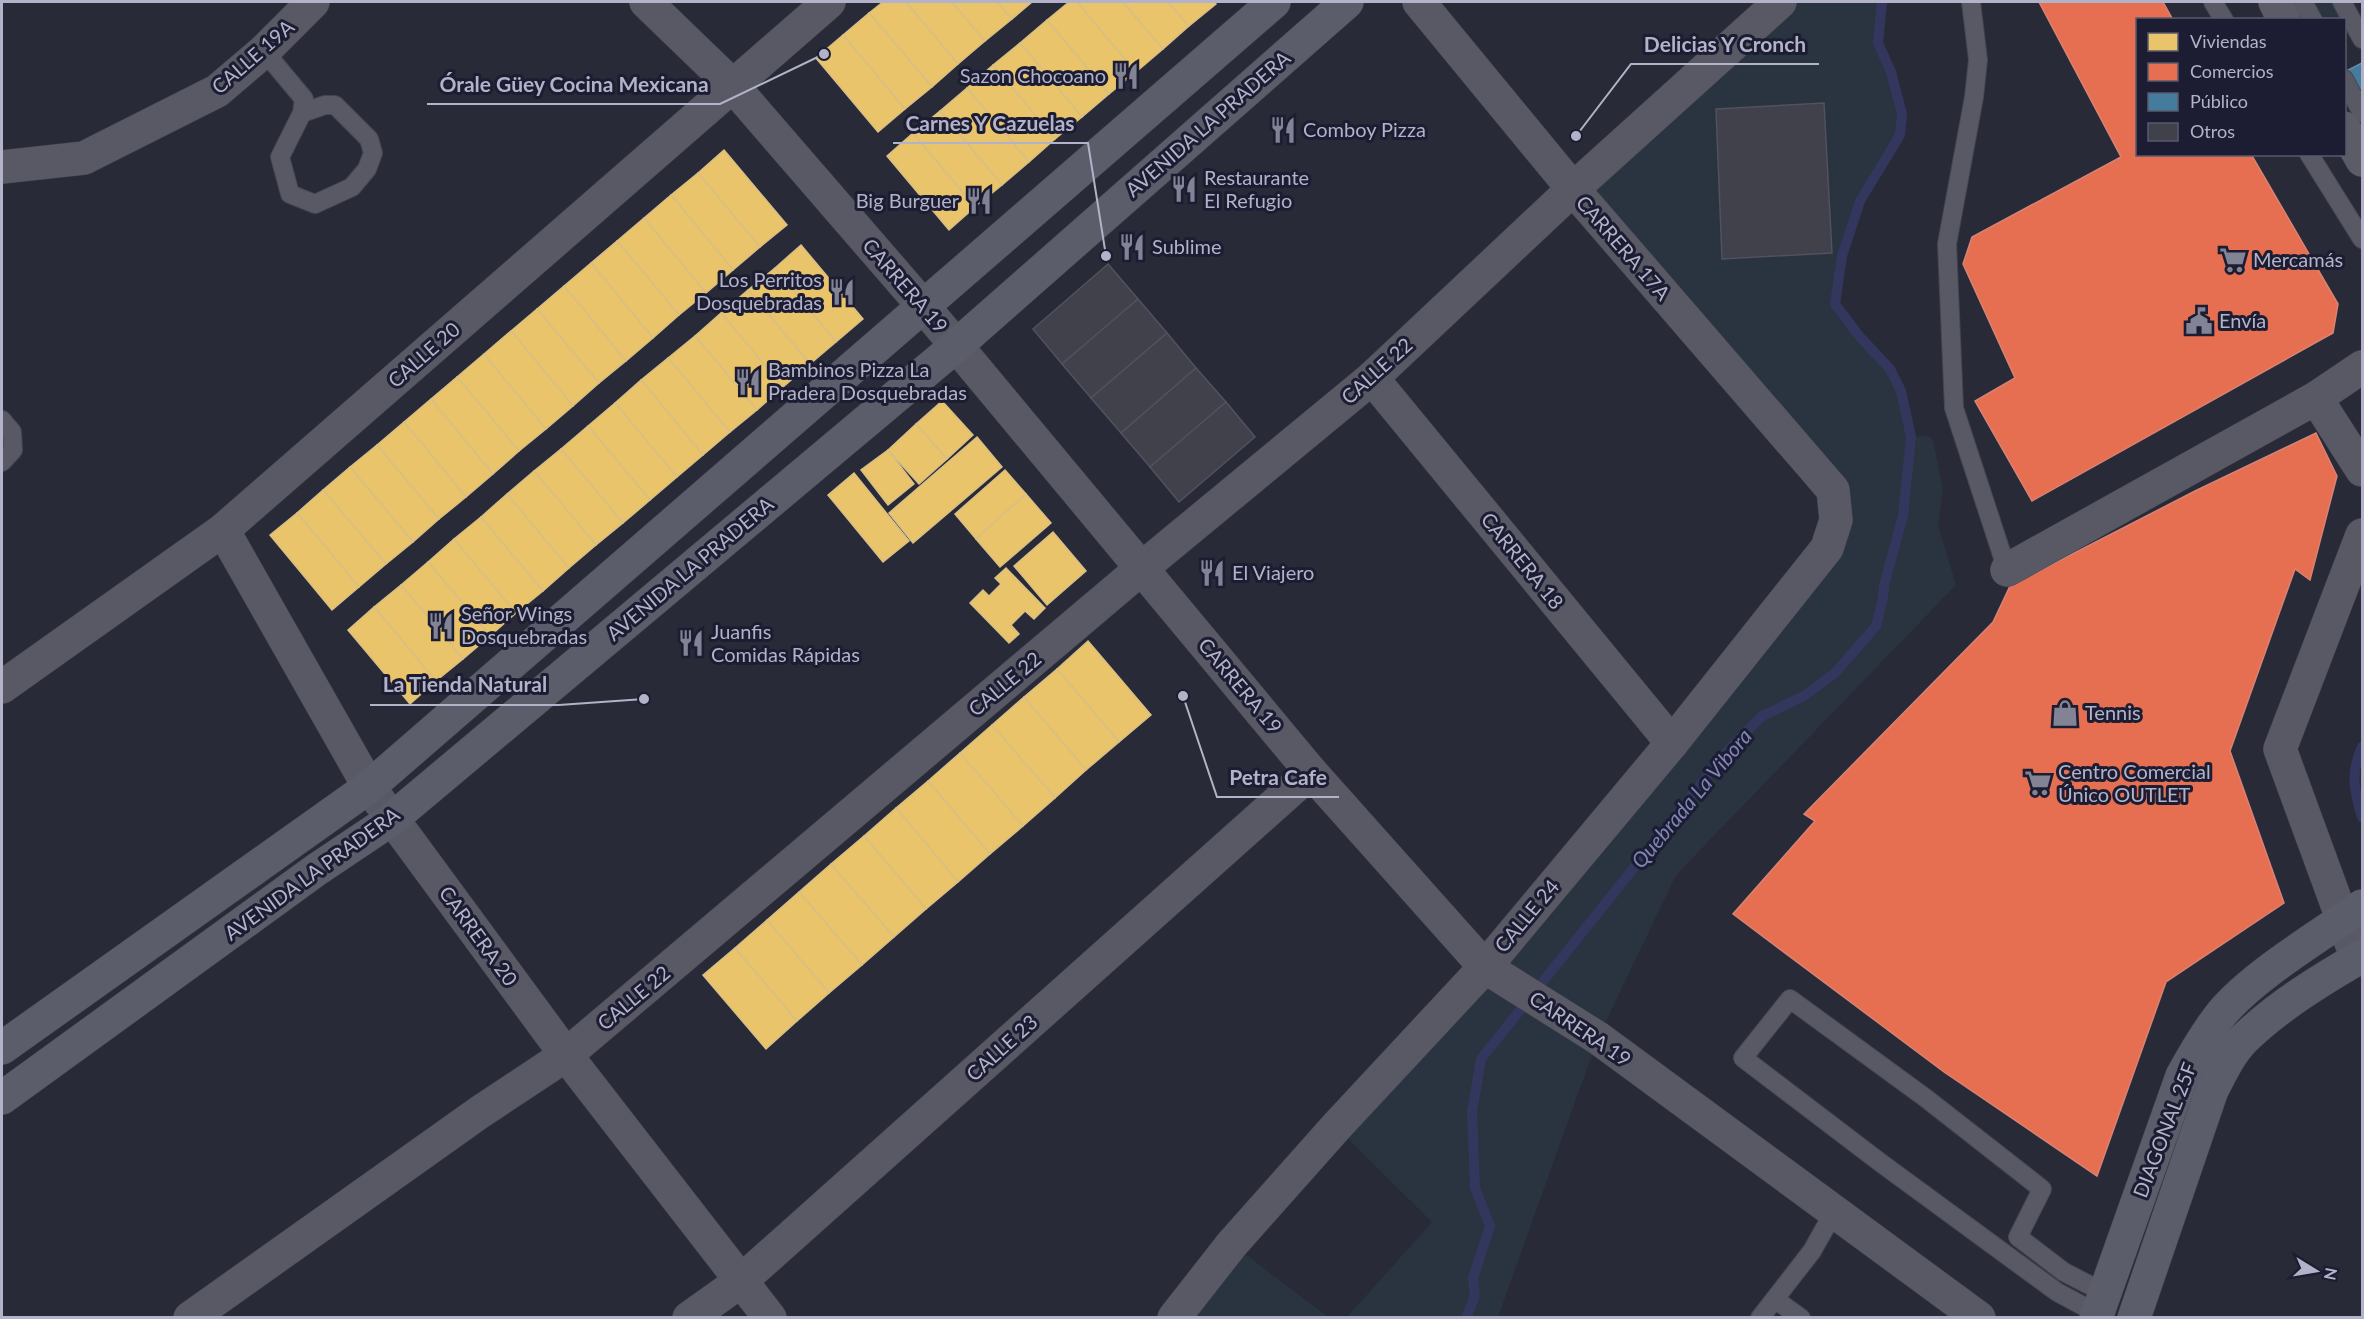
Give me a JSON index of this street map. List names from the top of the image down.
{
  "streets": {
    "street": [
      "CALLE 19A",
      "AVENIDA LA PRADERA",
      "CARRERA 17A",
      "CARRERA 19",
      "CALLE 20",
      "CALLE 22",
      "CARRERA 18",
      "CALLE 24",
      "CARRERA 20",
      "CALLE 23",
      "DIAGONAL 25F"
    ]
  },
  "crossings": [
    ["AVENIDA LA PRADERA", "CARRERA 19"],
    ["AVENIDA LA PRADERA", "CARRERA 20"],
    ["CARRERA 17A", "CALLE 22"],
    ["CARRERA 17A", "CALLE 24"],
    ["CARRERA 19", "CALLE 20"],
    ["CARRERA 19", "CALLE 22"],
    ["CARRERA 19", "CALLE 24"],
    ["CARRERA 19", "CALLE 23"],
    ["CALLE 20", "CARRERA 20"],
    ["CALLE 22", "CARRERA 18"],
    ["CALLE 22", "CARRERA 20"],
    ["CARRERA 18", "CALLE 24"],
    ["CARRERA 20", "CALLE 23"]
  ],
  "water": ["Quebrada La Vibora"],
  "places": {
    "other": [
      "Órale Güey Cocina Mexicana",
      "Delicias Y Cronch",
      "Carnes Y Cazuelas",
      "Petra Cafe",
      "La Tienda Natural"
    ],
    "restaurant": [
      "Sazon Chocoano",
      "Comboy Pizza",
      "Restaurante El Refugio",
      "Big Burguer",
      "Sublime",
      "Los Perritos Dosquebradas",
      "Bambinos Pizza La Pradera Dosquebradas",
      "El Viajero",
      "Señor Wings Dosquebradas",
      "Juanfis Comidas Rápidas"
    ],
    "supermarket": ["Mercamás", "Centro Comercial Único OUTLET"],
    "public building": ["Envía"],
    "shop": ["Tennis"]
  },
  "legend": [
    "Viviendas",
    "Comercios",
    "Público",
    "Otros"
  ],
  "north": "right"
}
